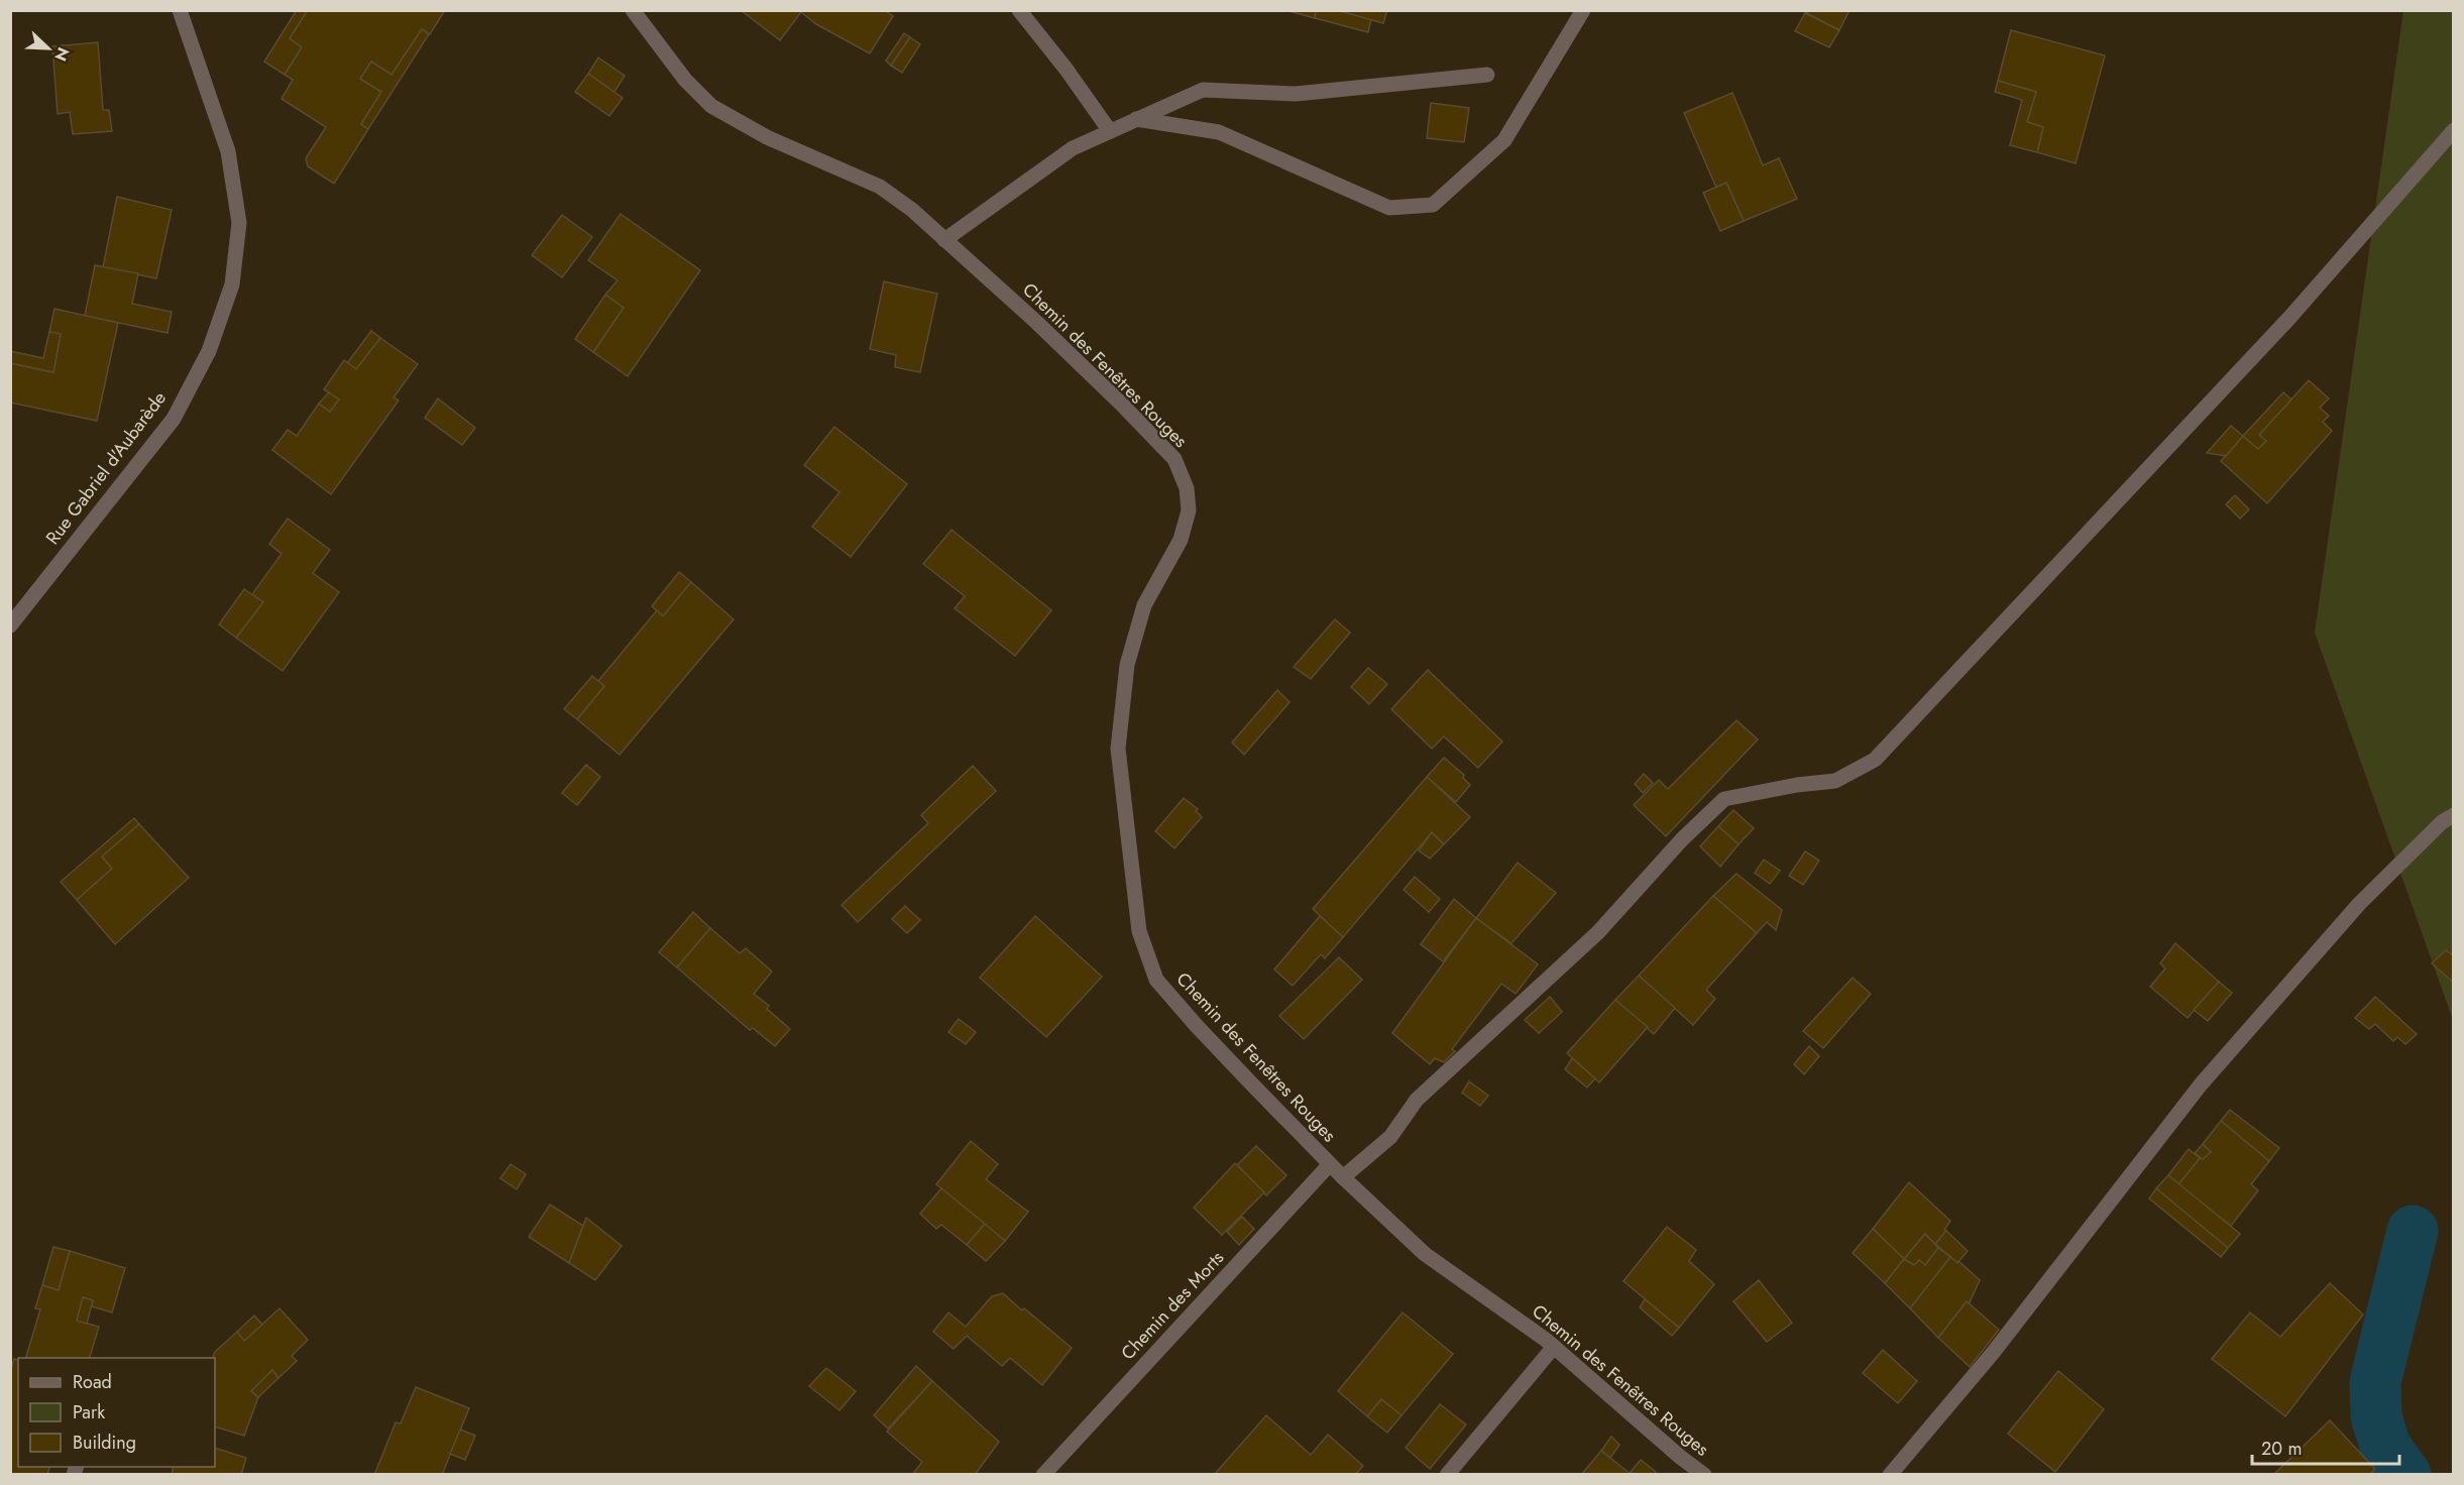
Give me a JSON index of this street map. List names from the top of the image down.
{
  "streets": {
    "street": ["Chemin des Fenêtres Rouges", "Rue Gabriel d'Aubarède", "Chemin des Morts"]
  },
  "crossings": [
    ["Chemin des Fenêtres Rouges", "Chemin des Morts"]
  ],
  "legend": ["Road", "Park", "Building"],
  "scale_bar": "20 m",
  "north": "bottom right"
}
